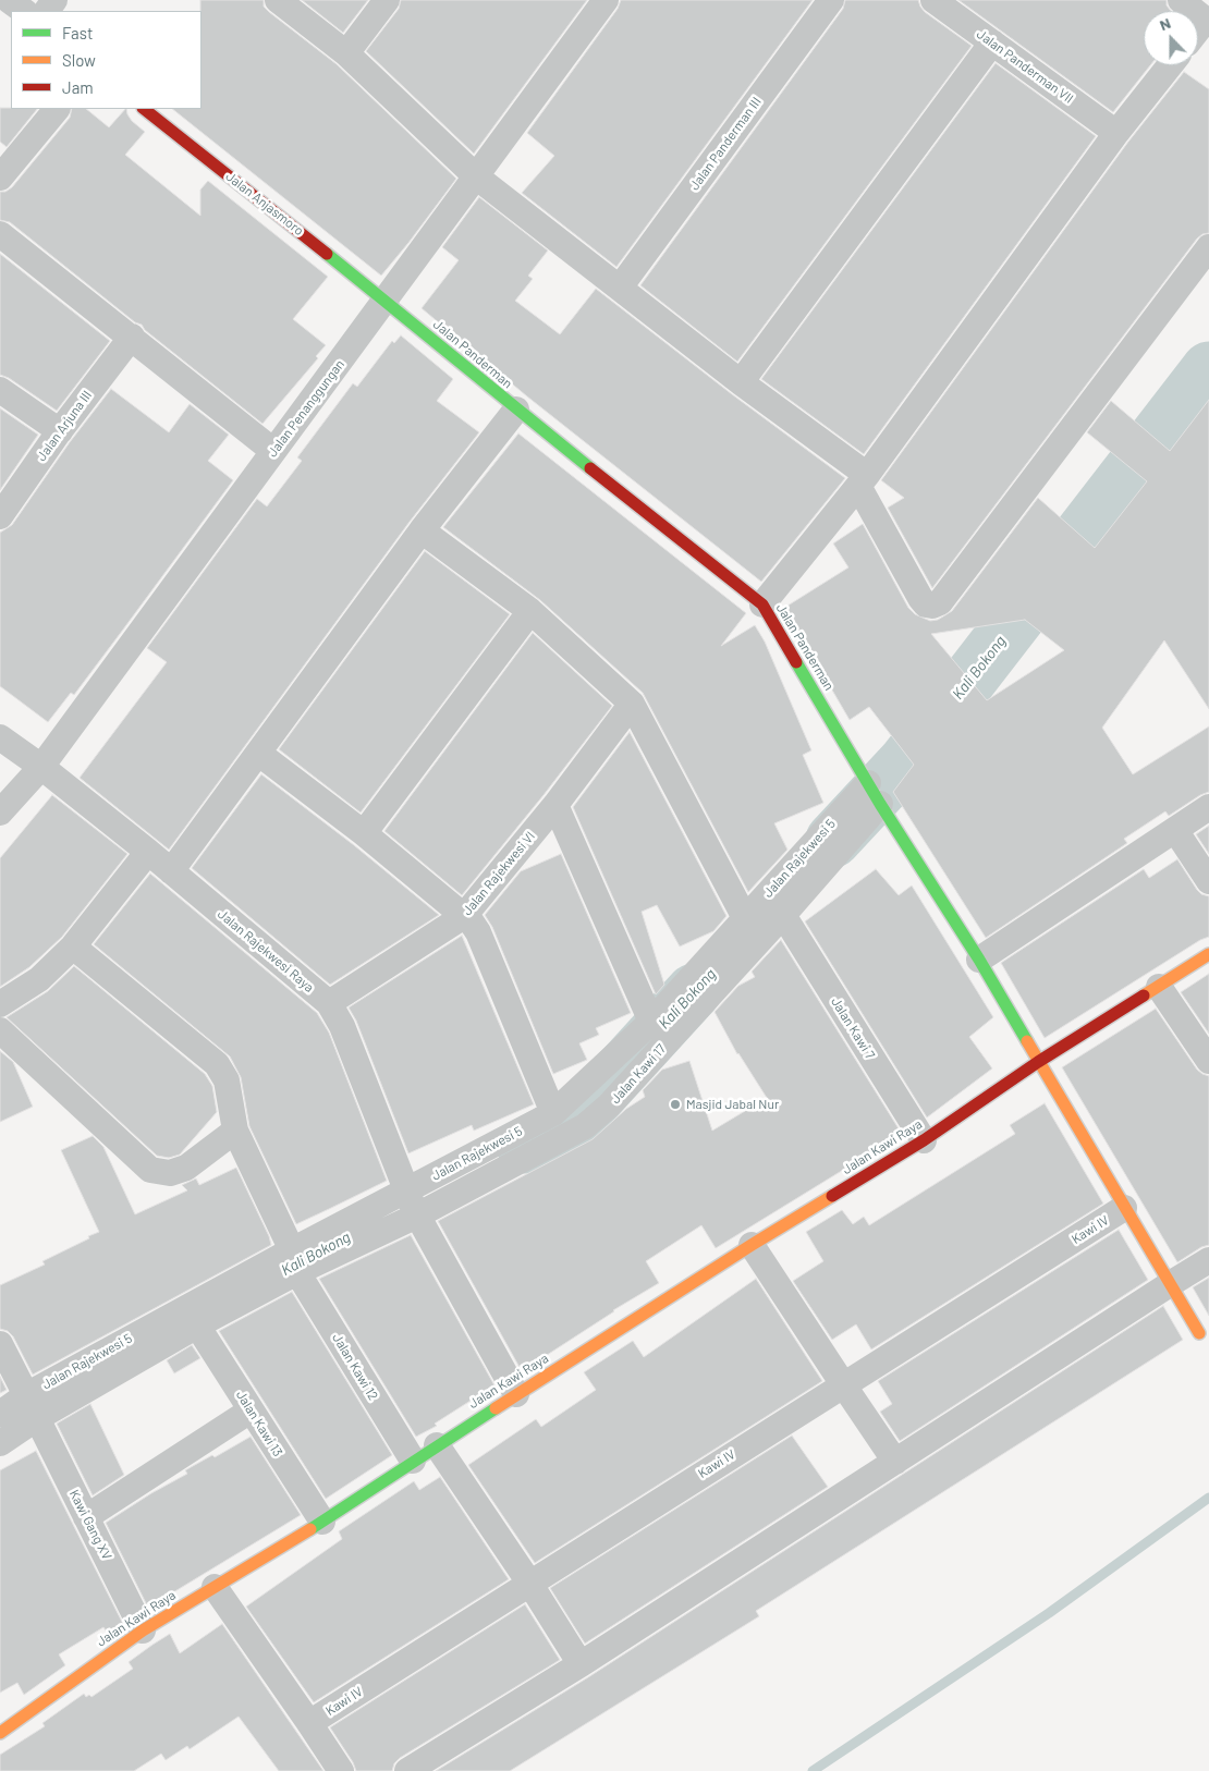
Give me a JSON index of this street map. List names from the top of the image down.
{
  "streets": {
    "street": [
      "Jalan Panderman VII",
      "Jalan Panderman III",
      "Jalan Anjasmoro",
      "Jalan Panderman",
      "Jalan Penanggungan",
      "Jalan Arjuna III",
      "Jalan Rajekwesi 5",
      "Jalan Rajekwesi VI",
      "Jalan Rajekwesi Raya",
      "Jalan Kawi 7",
      "Jalan Kawi 17",
      "Jalan Kawi Raya",
      "Kawi IV",
      "Jalan Kawi 12",
      "Jalan Kawi 13",
      "Kawi Gang XV"
    ]
  },
  "crossings": [
    ["Jalan Anjasmoro", "Jalan Panderman"],
    ["Jalan Anjasmoro", "Jalan Penanggungan"],
    ["Jalan Panderman", "Jalan Penanggungan"],
    ["Jalan Panderman", "Jalan Rajekwesi 5"],
    ["Jalan Panderman", "Jalan Kawi 17"],
    ["Jalan Panderman", "Jalan Kawi Raya"],
    ["Jalan Panderman", "Kawi IV"],
    ["Jalan Penanggungan", "Jalan Rajekwesi Raya"],
    ["Jalan Rajekwesi 5", "Jalan Rajekwesi Raya"],
    ["Jalan Rajekwesi 5", "Jalan Kawi 17"],
    ["Jalan Rajekwesi 5", "Jalan Kawi 12"],
    ["Jalan Rajekwesi VI", "Jalan Rajekwesi Raya"],
    ["Jalan Rajekwesi Raya", "Jalan Kawi 17"],
    ["Jalan Rajekwesi Raya", "Jalan Kawi Raya"],
    ["Jalan Kawi 7", "Jalan Kawi 17"],
    ["Jalan Kawi 7", "Jalan Kawi Raya"],
    ["Jalan Kawi Raya", "Jalan Kawi 12"],
    ["Jalan Kawi Raya", "Jalan Kawi 13"],
    ["Jalan Kawi Raya", "Kawi Gang XV"]
  ],
  "water": ["Kali Bokong"],
  "places": ["Masjid Jabal Nur"],
  "legend": ["Fast", "Slow", "Jam"],
  "north": "top"
}
